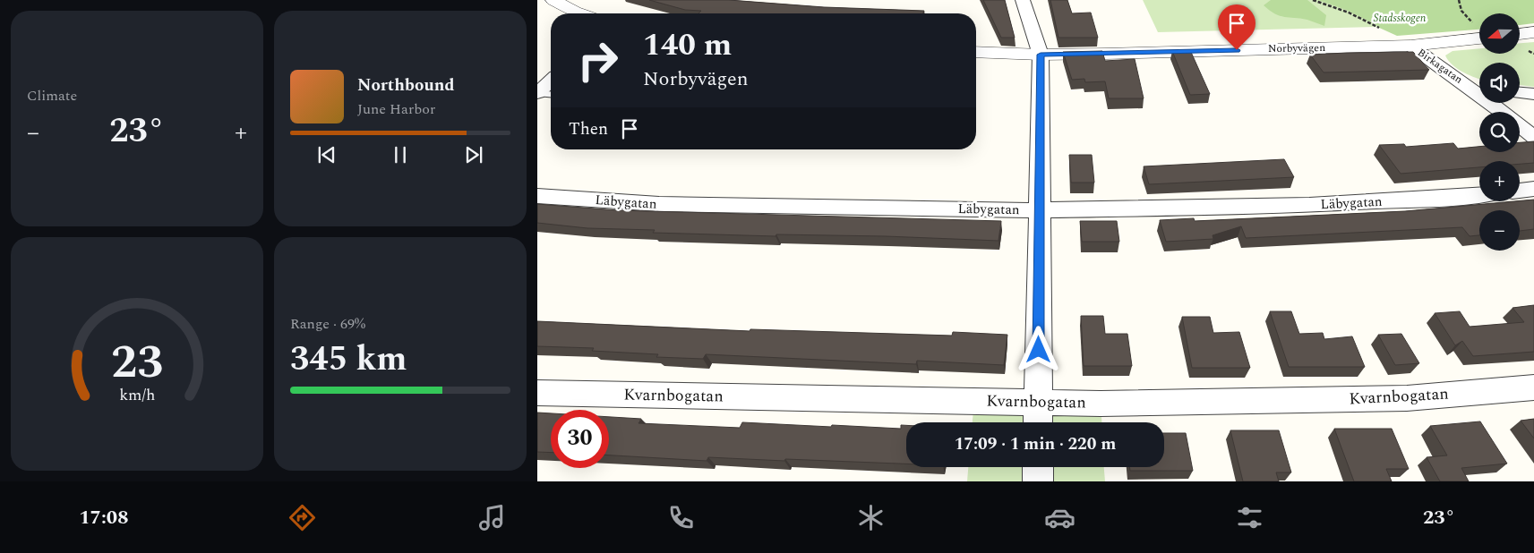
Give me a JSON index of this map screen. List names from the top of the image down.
{
  "streets": {
    "street": [
      "Norbyvägen",
      "Birkagatan",
      "Läbygatan",
      "Kvarnbogatan"
    ]
  },
  "crossings": [
    ["Norbyvägen", "Birkagatan"]
  ],
  "parks": ["Stadsskogen"],
  "north": "left",
  "page": {
    "tile": [
      "Climate",
      ["Range · 69%", "345 km"]
    ],
    "map_buttons": ["+", "−"],
    "turn": ["140 m", "Norbyvägen"],
    "song": ["Northbound", "June Harbor"],
    "then": "Then",
    "heat": ["−", "23°", "+"],
    "limit": "30",
    "trip": "17:09 · 1 min · 220 m",
    "tabs": ["17:08", "23°"],
    "gauge": ["23", "km/h"]
  }
}
